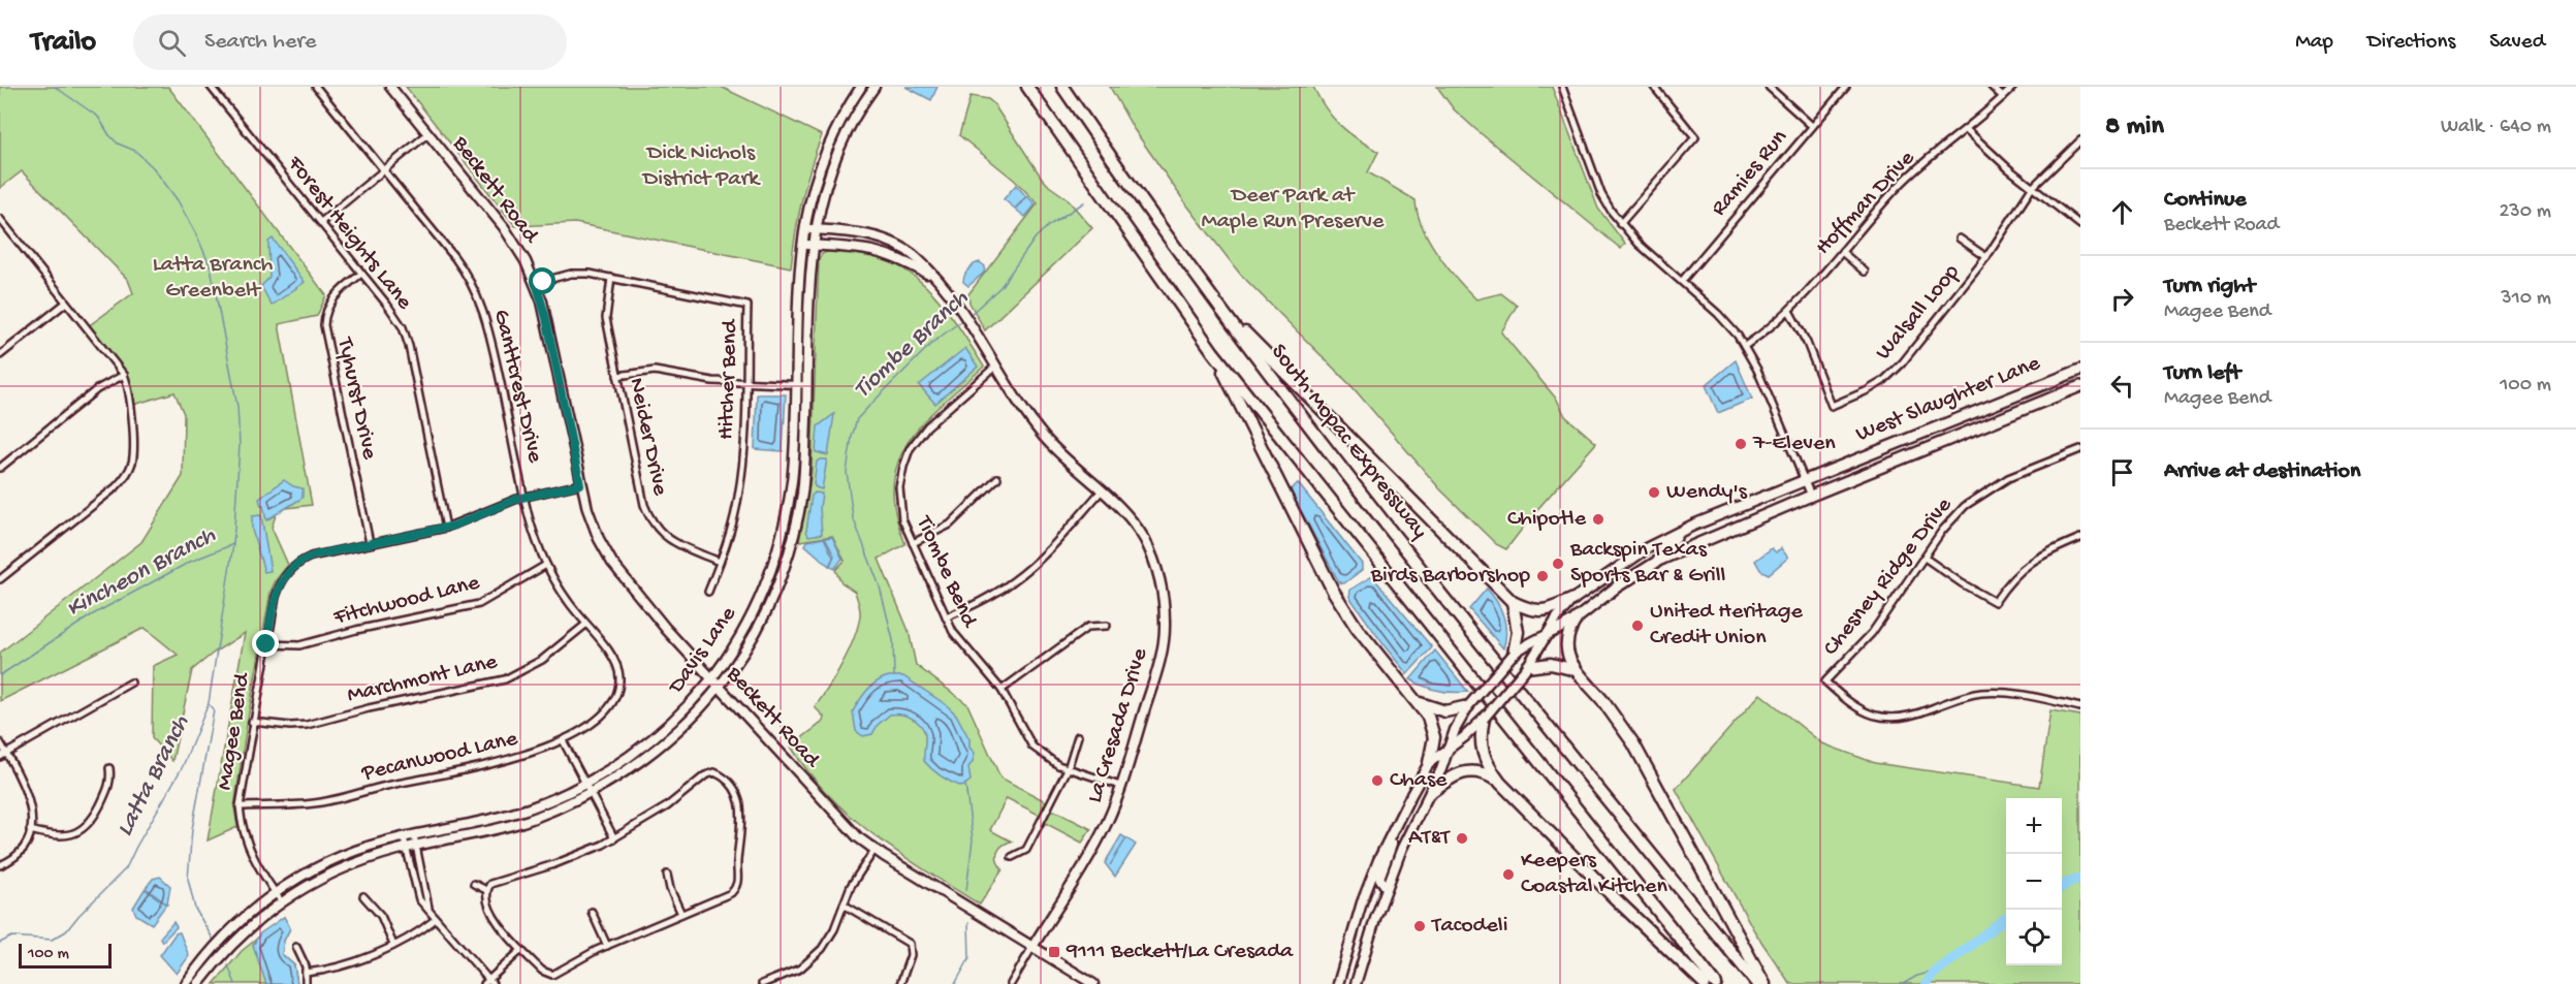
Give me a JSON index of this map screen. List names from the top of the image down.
{
  "streets": {
    "highway": ["South Mopac Expressway"],
    "main road": [
      "Beckett Road",
      "West Slaughter Lane",
      "Davis Lane",
      "La Cresada Drive"
    ],
    "street": [
      "Ramies Run",
      "Hoffman Drive",
      "Forest Heights Lane",
      "Walsall Loop",
      "Hitcher Bend",
      "Ganttcrest Drive",
      "Tyhurst Drive",
      "Neider Drive",
      "Tiombe Bend",
      "Chesney Ridge Drive",
      "Fitchwood Lane",
      "Marchmont Lane",
      "Magee Bend",
      "Pecanwood Lane"
    ]
  },
  "crossings": [
    ["Beckett Road", "Hitcher Bend"],
    ["Beckett Road", "Davis Lane"],
    ["Beckett Road", "La Cresada Drive"],
    ["Beckett Road", "Magee Bend"],
    ["Hoffman Drive", "Walsall Loop"],
    ["Forest Heights Lane", "Tyhurst Drive"],
    ["Forest Heights Lane", "Magee Bend"],
    ["Hitcher Bend", "Neider Drive"],
    ["Ganttcrest Drive", "Fitchwood Lane"],
    ["Ganttcrest Drive", "Marchmont Lane"],
    ["Ganttcrest Drive", "Magee Bend"],
    ["Ganttcrest Drive", "Pecanwood Lane"],
    ["Tyhurst Drive", "Magee Bend"],
    ["Tiombe Bend", "La Cresada Drive"],
    ["Fitchwood Lane", "Magee Bend"],
    ["Davis Lane", "La Cresada Drive"],
    ["Davis Lane", "Magee Bend"],
    ["Marchmont Lane", "Magee Bend"],
    ["Magee Bend", "Pecanwood Lane"]
  ],
  "water": ["Tiombe Branch", "Kincheon Branch", "Latta Branch"],
  "parks": ["Dick Nichols District Park", "Deer Park at Maple Run Preserve", "Latta Branch Greenbelt"],
  "places": {
    "other": [
      "7-Eleven",
      "Wendy's",
      "Chipotle",
      "Backspin Texas Sports Bar & Grill",
      "Birds Barborshop",
      "United Heritage Credit Union",
      "Chase",
      "AT&T",
      "Keepers Coastal Kitchen",
      "Tacodeli"
    ],
    "transit": ["9111 Beckett/La Cresada"]
  },
  "scale_bar": "100 m",
  "page": {
    "header": "Trailo",
    "search": "Search here",
    "nav": ["Map", "Directions", "Saved"],
    "heading": ["8 min", "Walk · 640 m"],
    "list": [
      ["Continue", "Beckett Road", "230 m"],
      ["Turn right", "Magee Bend", "310 m"],
      ["Turn left", "Magee Bend", "100 m"],
      "Arrive at destination"
    ],
    "map_buttons": ["+", "−"],
    "scale": "100 m"
  }
}
